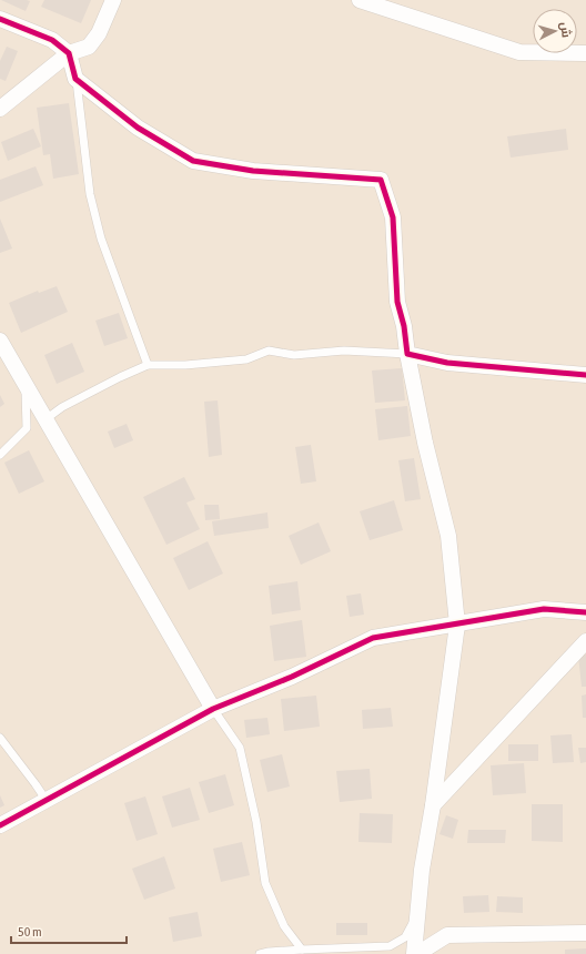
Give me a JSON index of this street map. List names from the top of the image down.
{
  "scale_bar": "50 m",
  "north": "right"
}
